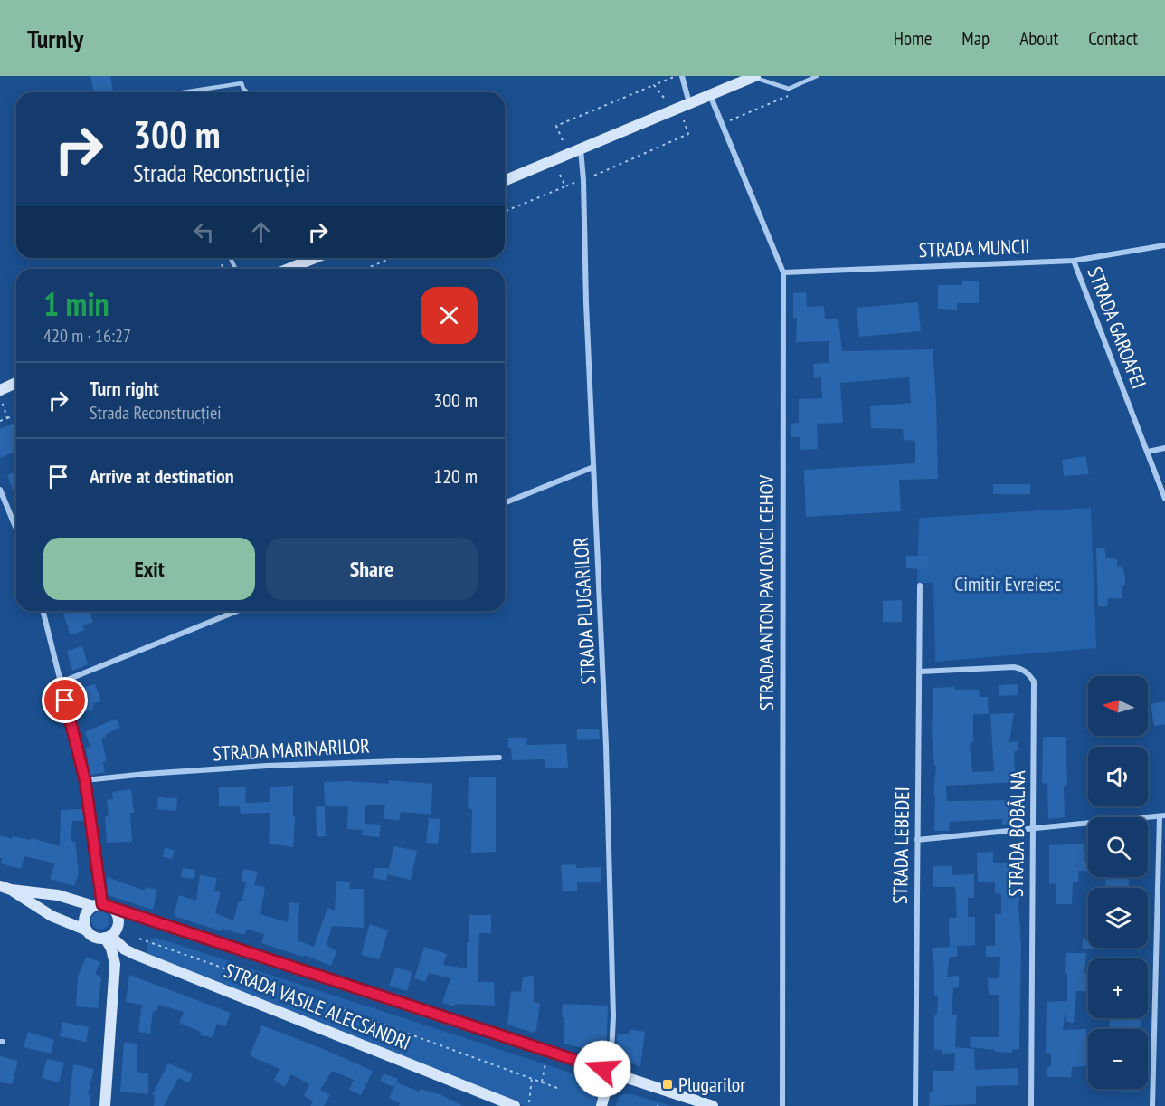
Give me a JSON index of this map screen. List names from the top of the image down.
{
  "streets": {
    "street": [
      "STRADA MUNCII",
      "STRADA GAROAFEI",
      "STRADA ANTON PAVLOVICI CEHOV",
      "STRADA PLUGARILOR",
      "STRADA MARINARILOR",
      "STRADA BOBÂLNA",
      "STRADA LEBEDEI",
      "STRADA VASILE ALECSANDRI"
    ]
  },
  "crossings": [
    ["STRADA MUNCII", "STRADA GAROAFEI"],
    ["STRADA MUNCII", "STRADA ANTON PAVLOVICI CEHOV"],
    ["STRADA PLUGARILOR", "STRADA VASILE ALECSANDRI"],
    ["STRADA BOBÂLNA", "STRADA LEBEDEI"]
  ],
  "parks": ["Cimitir Evreiesc"],
  "places": {
    "transit": ["Plugarilor"]
  },
  "north": "left",
  "page": {
    "header": "Turnly",
    "nav": [
      "Home",
      "Map",
      "About",
      "Contact"
    ],
    "turn": ["300 m", "Strada Reconstrucției"],
    "heading": ["1 min", "420 m · 16:27"],
    "list": [
      {
        "name": "Turn right",
        "note": "Strada Reconstrucției",
        "value": "300 m"
      },
      {
        "name": "Arrive at destination",
        "value": "120 m"
      }
    ],
    "buttons": ["Exit", "Share"],
    "map_buttons": ["+", "−"]
  }
}
